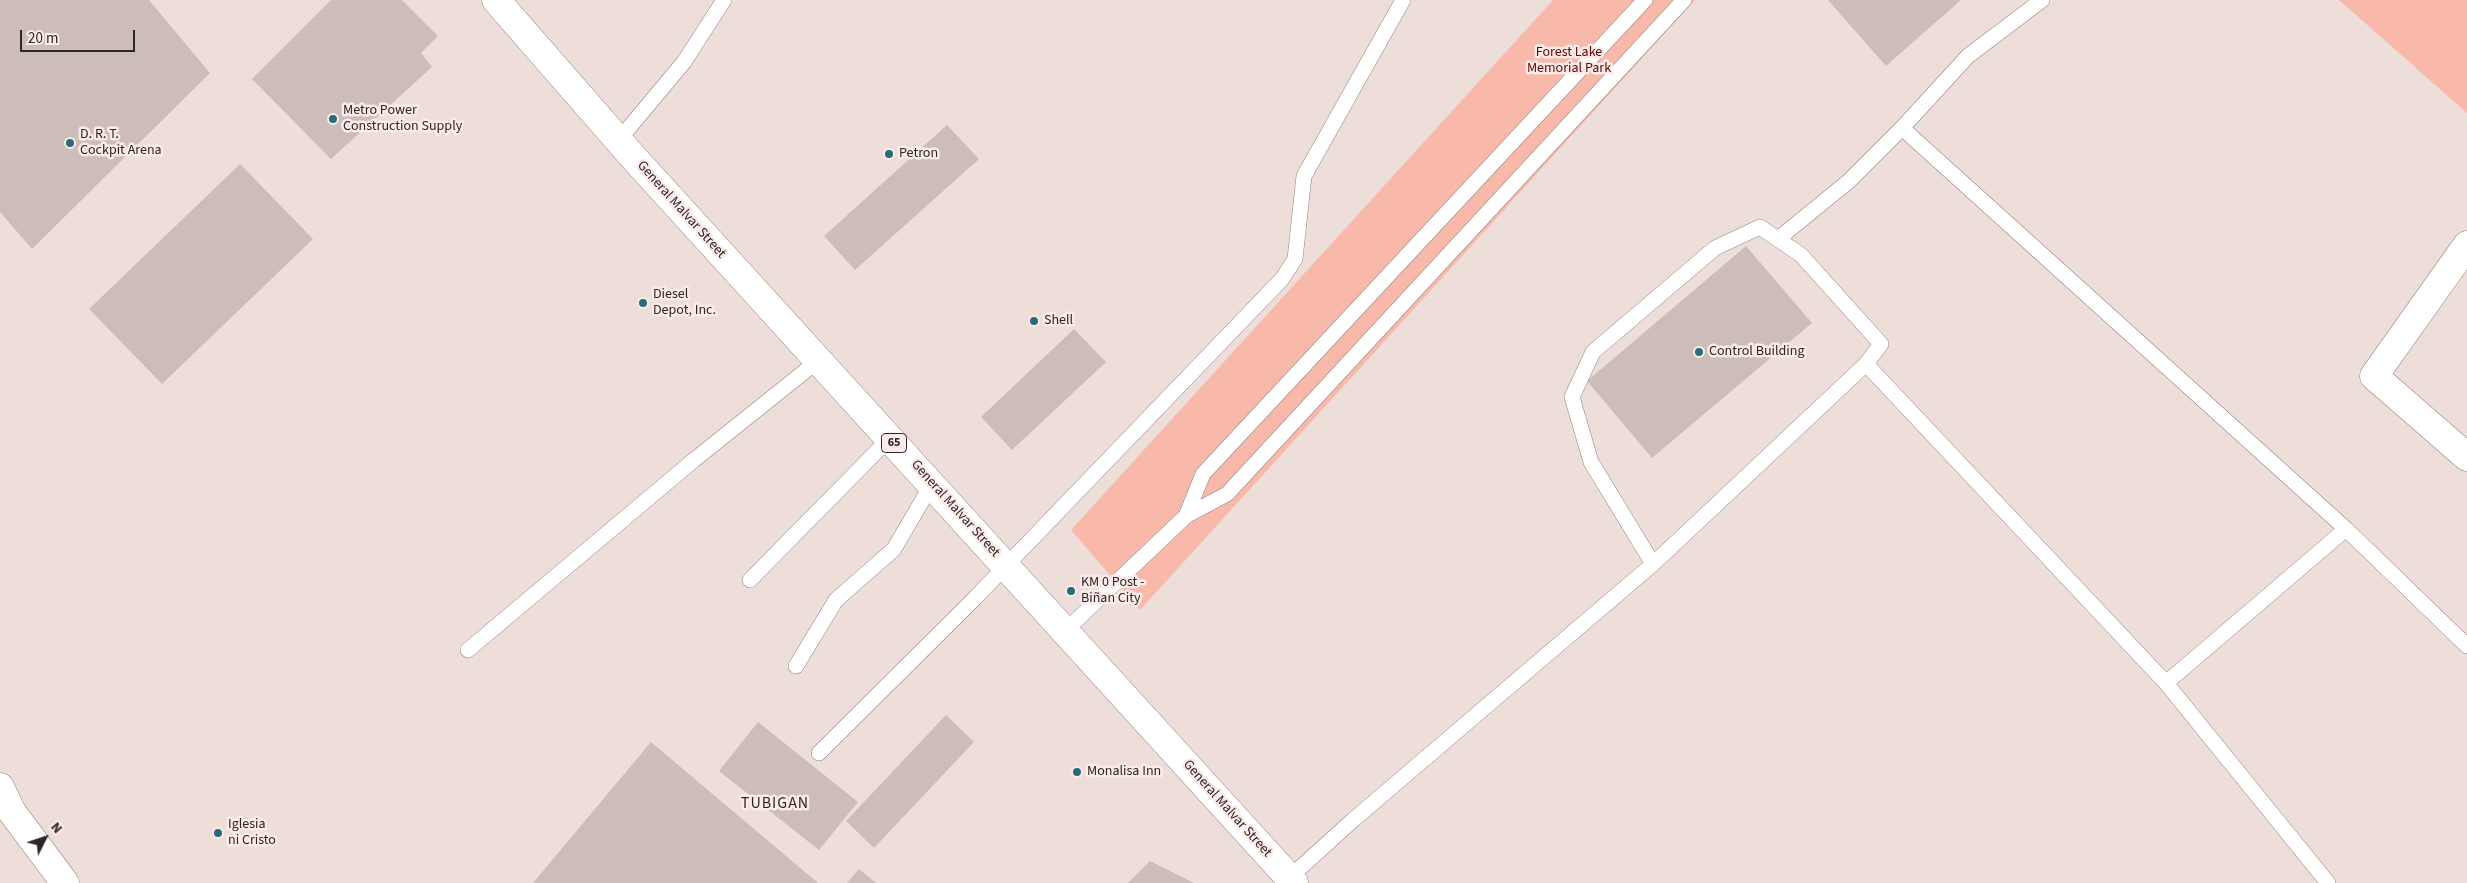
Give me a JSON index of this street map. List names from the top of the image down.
{
  "streets": {
    "main road": ["General Malvar Street", "65"]
  },
  "districts": ["TUBIGAN"],
  "parks": ["Forest Lake Memorial Park"],
  "places": [
    "Metro Power Construction Supply",
    "D. R. T. Cockpit Arena",
    "Petron",
    "Diesel Depot, Inc.",
    "Shell",
    "Control Building",
    "KM 0 Post - Biñan City",
    "Monalisa Inn",
    "Iglesia ni Cristo"
  ],
  "scale_bar": "20 m",
  "north": "top right"
}
